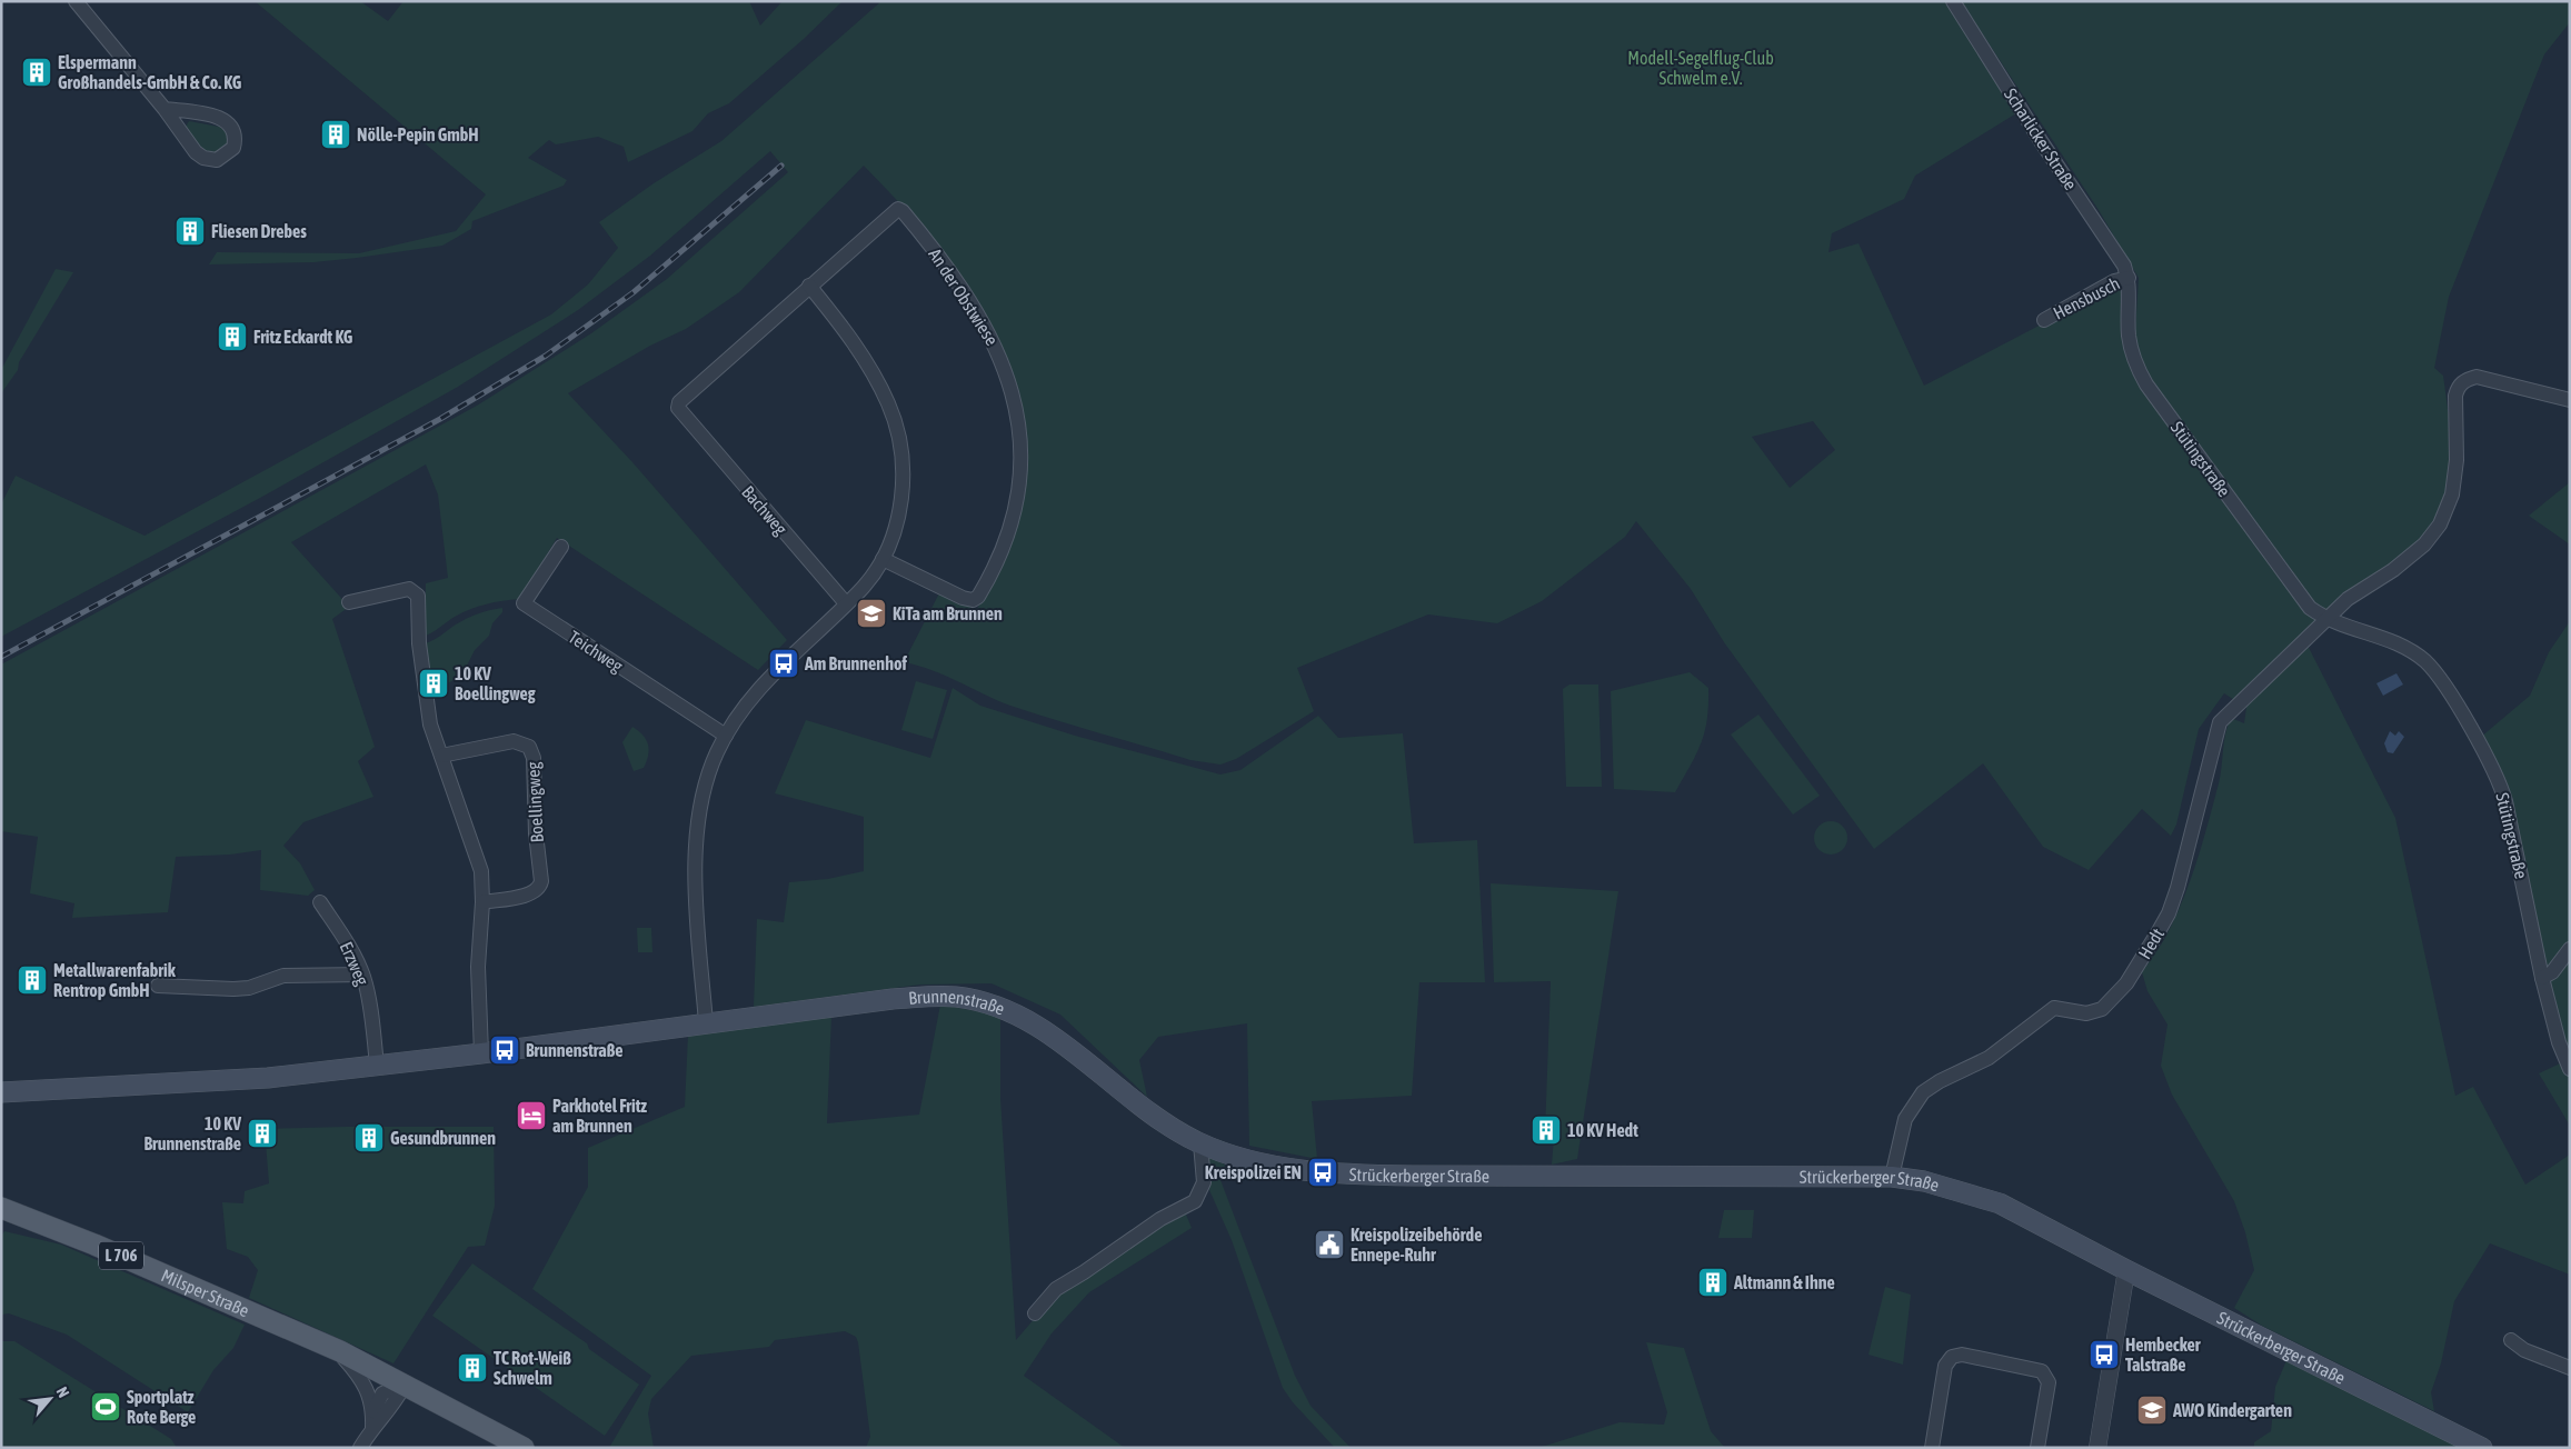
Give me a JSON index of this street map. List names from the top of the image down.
{
  "streets": {
    "main road": [
      "Brunnenstraße",
      "Strückerberger Straße",
      "L 706",
      "Milsper Straße"
    ],
    "street": [
      "Scharlicker Straße",
      "An der Obstwiese",
      "Hensbusch",
      "Stütingstraße",
      "Bachweg",
      "Teichweg",
      "Boellingweg",
      "Hedt",
      "Erzweg"
    ]
  },
  "crossings": [
    ["Scharlicker Straße", "Hensbusch"],
    ["Scharlicker Straße", "Stütingstraße"],
    ["An der Obstwiese", "Bachweg"],
    ["Hensbusch", "Stütingstraße"],
    ["Stütingstraße", "Hedt"],
    ["Hedt", "Strückerberger Straße"],
    ["Erzweg", "Brunnenstraße"],
    ["Brunnenstraße", "Strückerberger Straße"],
    ["L 706", "Milsper Straße"]
  ],
  "parks": ["Modell-Segelflug-Club Schwelm e.V."],
  "places": {
    "building": [
      "Elspermann Großhandels-GmbH & Co. KG",
      "Nölle-Pepin GmbH",
      "Fliesen Drebes",
      "Fritz Eckardt KG",
      "10 KV Boellingweg",
      "Metallwarenfabrik Rentrop GmbH",
      "10 KV Hedt",
      "10 KV Brunnenstraße",
      "Gesundbrunnen",
      "Altmann & Ihne",
      "TC Rot-Weiß Schwelm"
    ],
    "school or university": ["KiTa am Brunnen", "AWO Kindergarten"],
    "bus stop": [
      "Am Brunnenhof",
      "Brunnenstraße",
      "Kreispolizei EN",
      "Hembecker Talstraße"
    ],
    "hotel": ["Parkhotel Fritz am Brunnen"],
    "public building": ["Kreispolizeibehörde Ennepe-Ruhr"],
    "sports": ["Sportplatz Rote Berge"]
  },
  "north": "top right"
}
